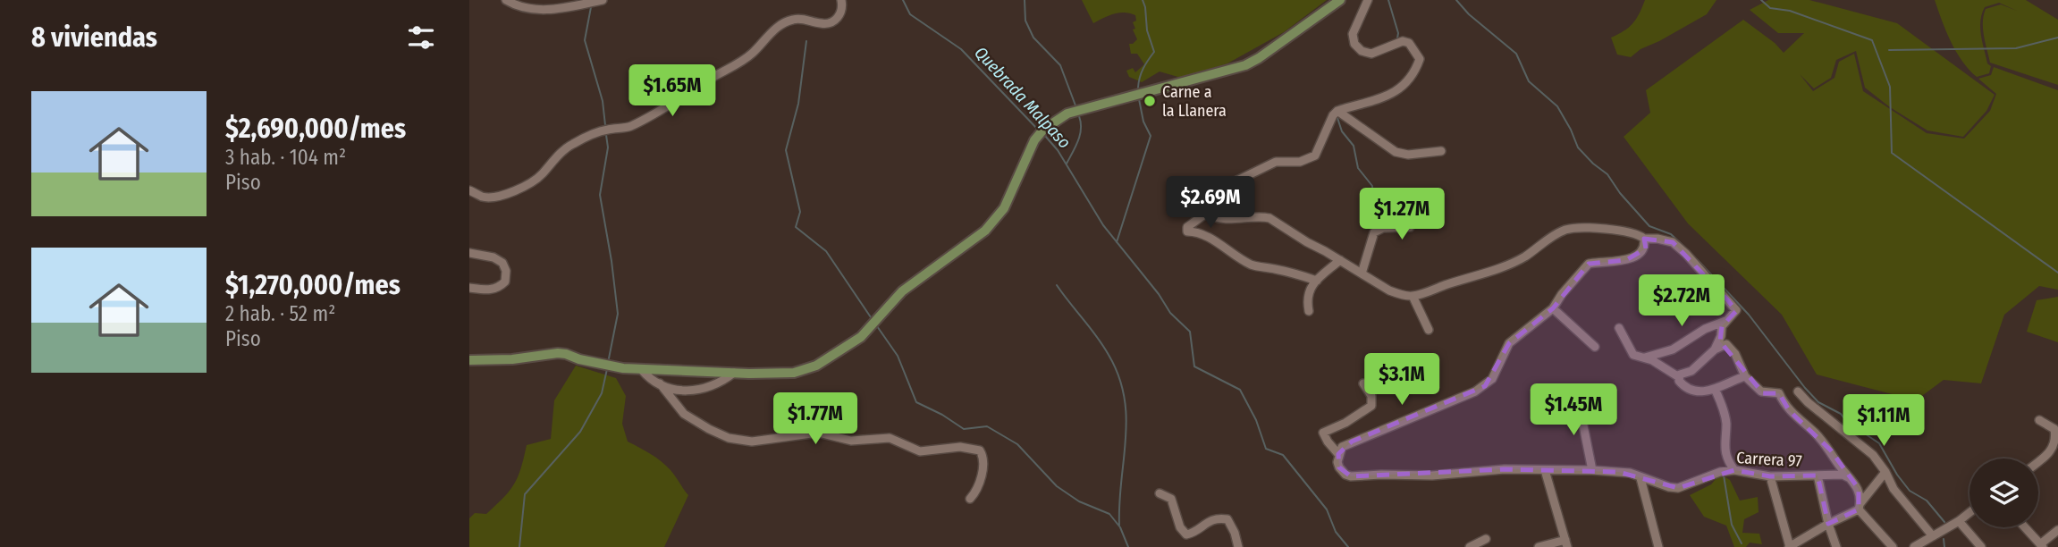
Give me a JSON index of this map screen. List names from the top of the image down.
{
  "streets": {
    "street": ["Carrera 97"]
  },
  "water": ["Quebrada Malpaso"],
  "places": ["Carne a la Llanera"],
  "page": {
    "heading": "8 viviendas",
    "price": [
      "$1.65M",
      "$2.69M",
      "$1.27M",
      "$2.72M",
      "$3.1M",
      "$1.45M",
      "$1.77M",
      "$1.11M"
    ],
    "list": [
      {
        "name": "$2,690,000/mes",
        "note": "3 hab. · 104 m² · Piso"
      },
      {
        "name": "$1,270,000/mes",
        "note": "2 hab. · 52 m² · Piso"
      }
    ]
  }
}
